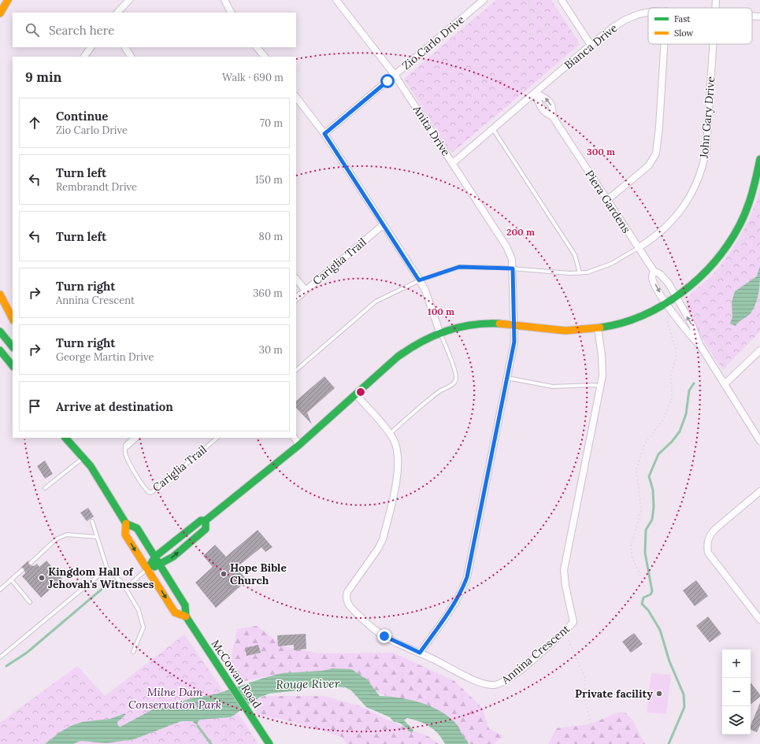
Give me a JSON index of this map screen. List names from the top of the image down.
{
  "streets": {
    "main road": ["McCowan Road"],
    "street": [
      "Zio Carlo Drive",
      "Bianca Drive",
      "John Gary Drive",
      "Anita Drive",
      "Piera Gardens",
      "Cariglia Trail",
      "Annina Crescent"
    ]
  },
  "crossings": [
    ["Zio Carlo Drive", "Anita Drive"],
    ["Bianca Drive", "Anita Drive"],
    ["Bianca Drive", "Piera Gardens"],
    ["John Gary Drive", "Piera Gardens"]
  ],
  "water": ["Rouge River"],
  "parks": ["Milne Dam Conservation Park"],
  "places": ["Hope Bible Church", "Kingdom Hall of Jehovah's Witnesses", "Private facility"],
  "legend": ["Fast", "Slow"],
  "page": {
    "search": "Search here",
    "heading": ["9 min", "Walk · 690 m"],
    "list": [
      ["Continue", "Zio Carlo Drive", "70 m"],
      ["Turn left", "Rembrandt Drive", "150 m"],
      ["Turn left", "80 m"],
      ["Turn right", "Annina Crescent", "360 m"],
      ["Turn right", "George Martin Drive", "30 m"],
      "Arrive at destination"
    ],
    "map_buttons": ["+", "−"]
  },
  "rings": ["300 m", "200 m", "100 m"]
}
